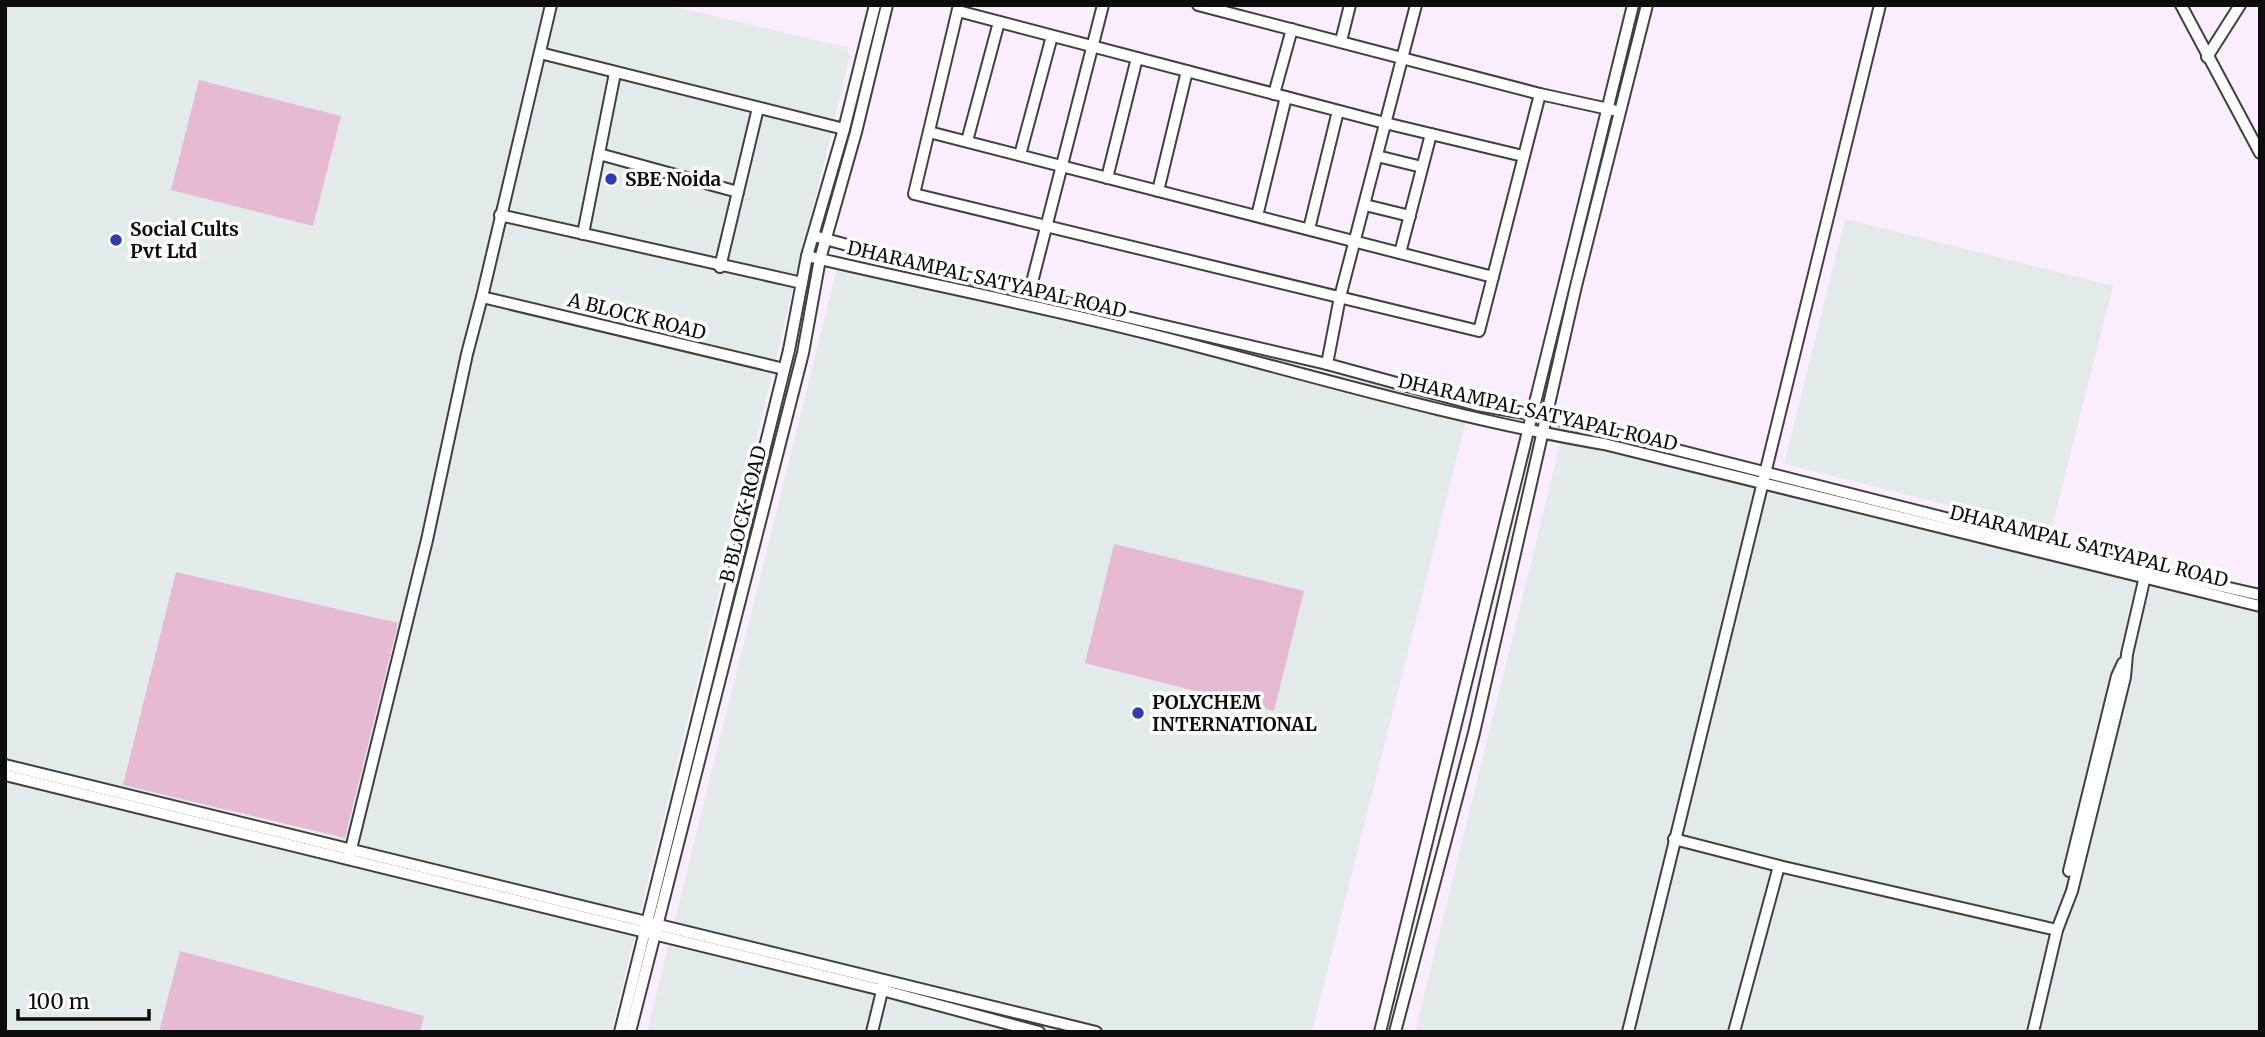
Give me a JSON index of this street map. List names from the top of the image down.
{
  "streets": {
    "street": ["DHARAMPAL SATYAPAL ROAD", "A BLOCK ROAD", "B BLOCK ROAD"]
  },
  "crossings": [
    ["DHARAMPAL SATYAPAL ROAD", "B BLOCK ROAD"],
    ["A BLOCK ROAD", "B BLOCK ROAD"]
  ],
  "places": ["SBE Noida", "Social Cults Pvt Ltd", "POLYCHEM INTERNATIONAL"],
  "scale_bar": "100 m"
}
